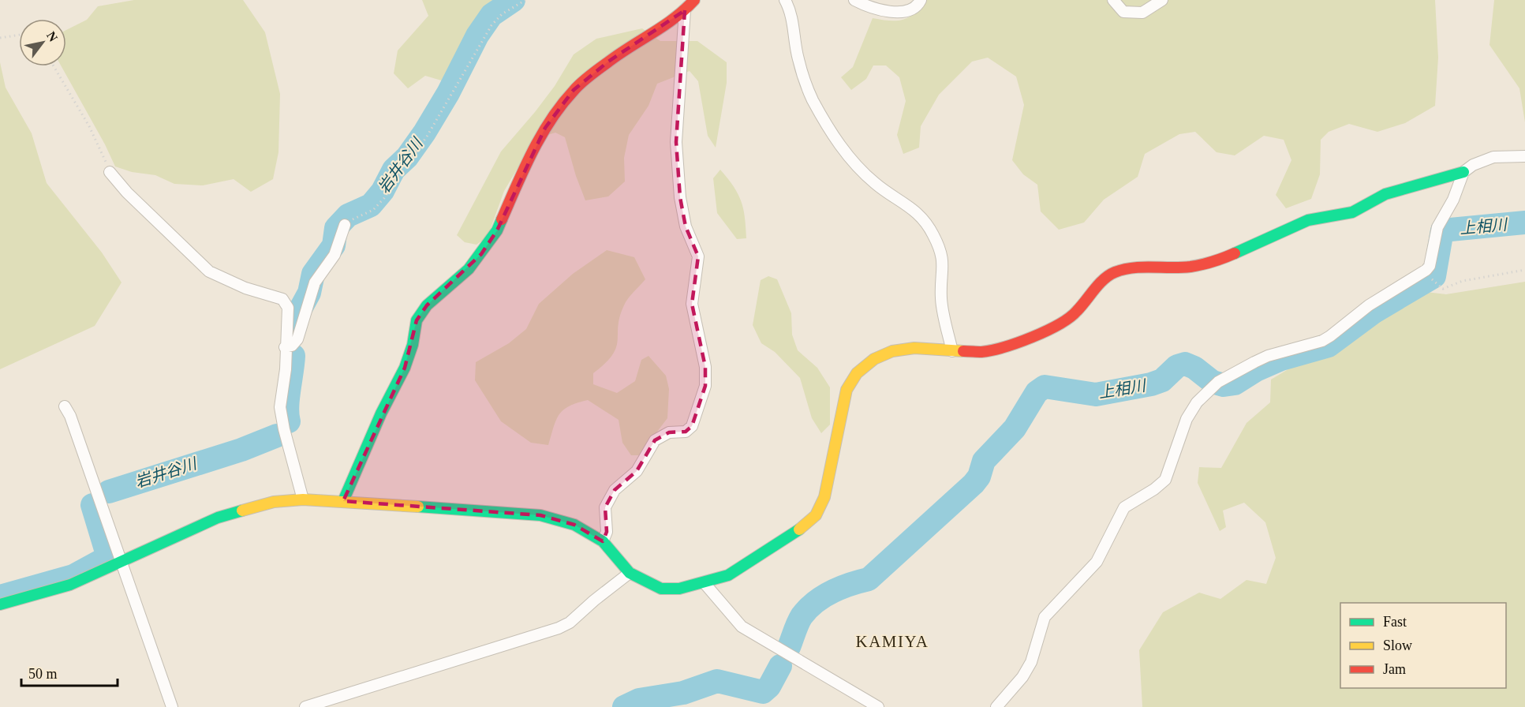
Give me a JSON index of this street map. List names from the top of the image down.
{
  "districts": ["KAMIYA"],
  "water": ["岩井谷川", "上相川"],
  "legend": ["Fast", "Slow", "Jam"],
  "scale_bar": "50 m",
  "north": "top right"
}
